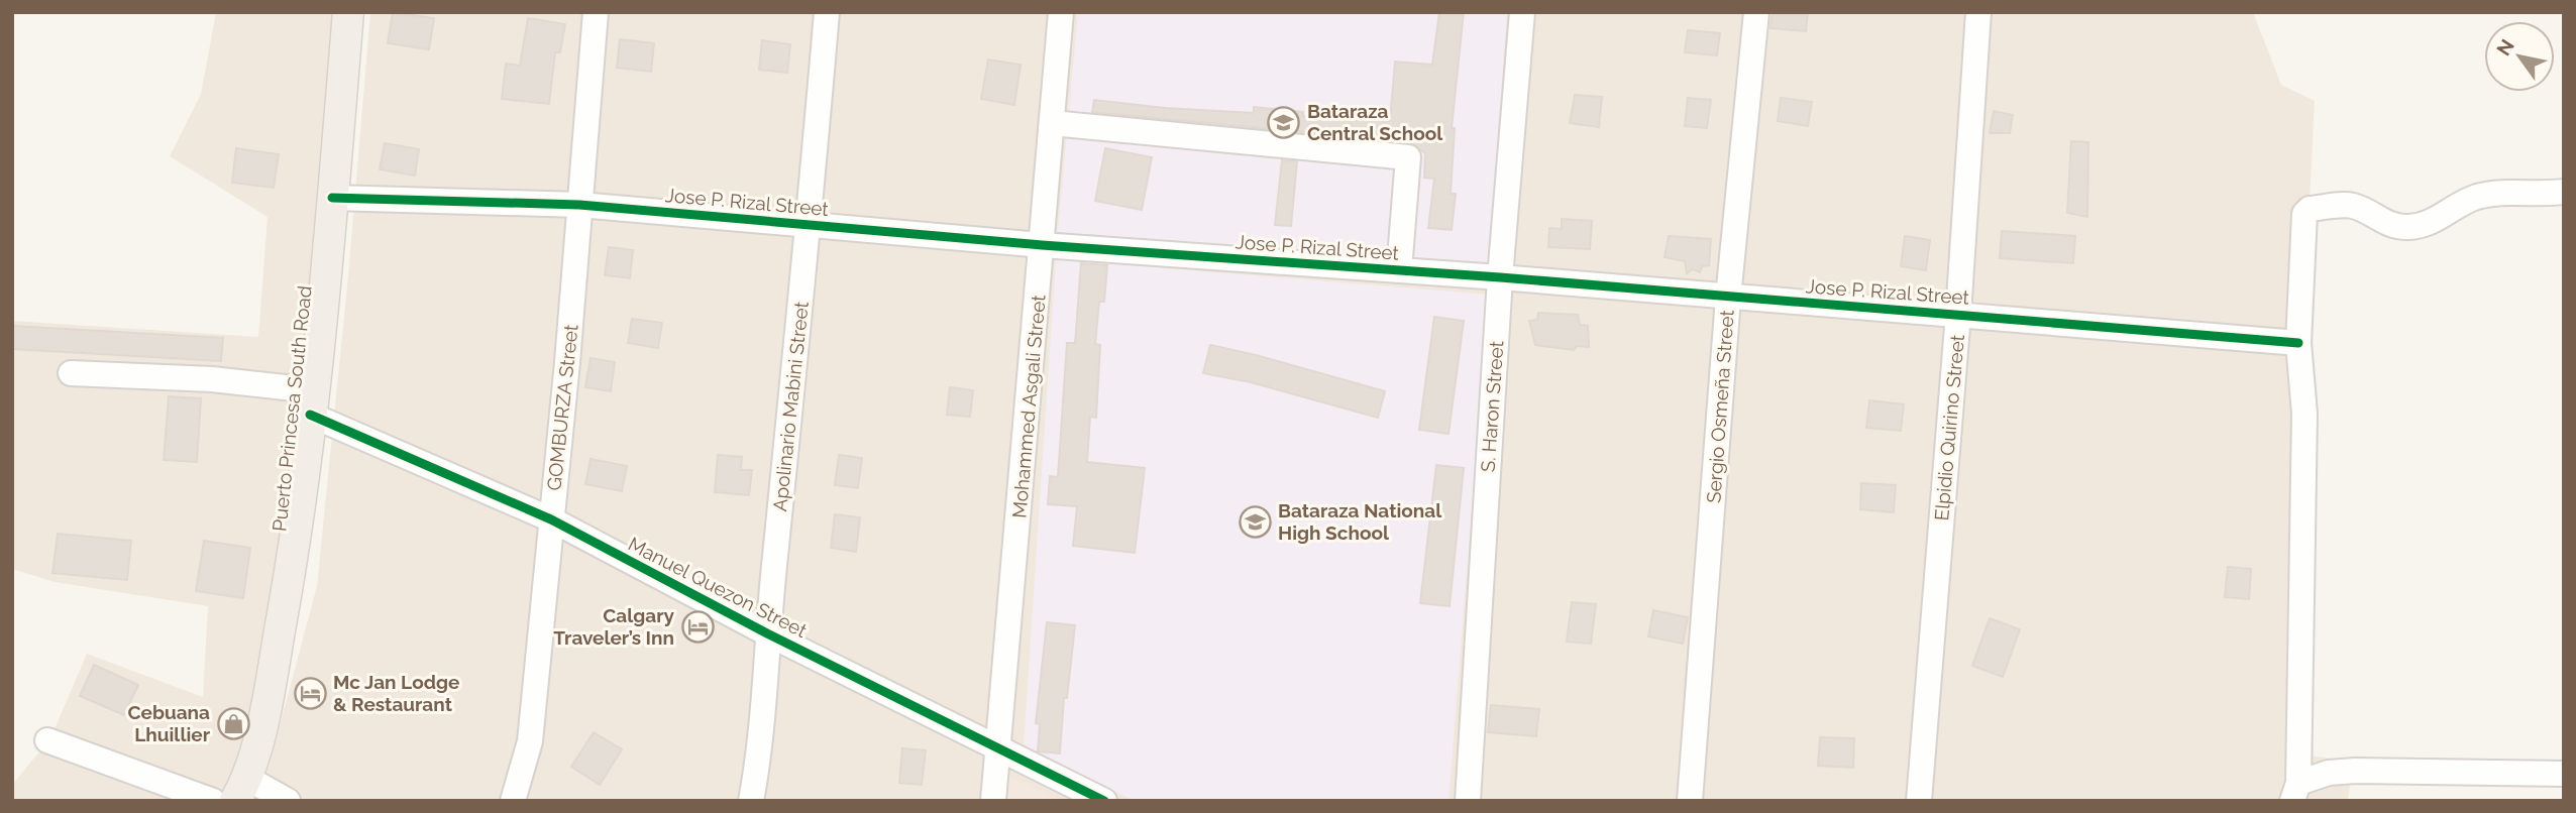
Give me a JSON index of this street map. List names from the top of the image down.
{
  "streets": {
    "main road": ["Puerto Princesa South Road"],
    "street": [
      "Jose P. Rizal Street",
      "Apolinario Mabini Street",
      "Mohammed Asgali Street",
      "S. Haron Street",
      "Sergio Osmeña Street",
      "GOMBURZA Street",
      "Elpidio Quirino Street",
      "Manuel Quezon Street"
    ]
  },
  "crossings": [
    ["Jose P. Rizal Street", "Apolinario Mabini Street"],
    ["Jose P. Rizal Street", "Mohammed Asgali Street"],
    ["Jose P. Rizal Street", "S. Haron Street"],
    ["Jose P. Rizal Street", "Sergio Osmeña Street"],
    ["Jose P. Rizal Street", "GOMBURZA Street"],
    ["Jose P. Rizal Street", "Puerto Princesa South Road"],
    ["Jose P. Rizal Street", "Elpidio Quirino Street"],
    ["Apolinario Mabini Street", "Manuel Quezon Street"],
    ["Mohammed Asgali Street", "Manuel Quezon Street"],
    ["GOMBURZA Street", "Manuel Quezon Street"],
    ["Puerto Princesa South Road", "Manuel Quezon Street"]
  ],
  "places": {
    "school or university": ["Bataraza Central School", "Bataraza National High School"],
    "hotel": ["Calgary Traveler’s Inn", "Mc Jan Lodge & Restaurant"],
    "shop": ["Cebuana Lhuillier"]
  },
  "north": "top left"
}
